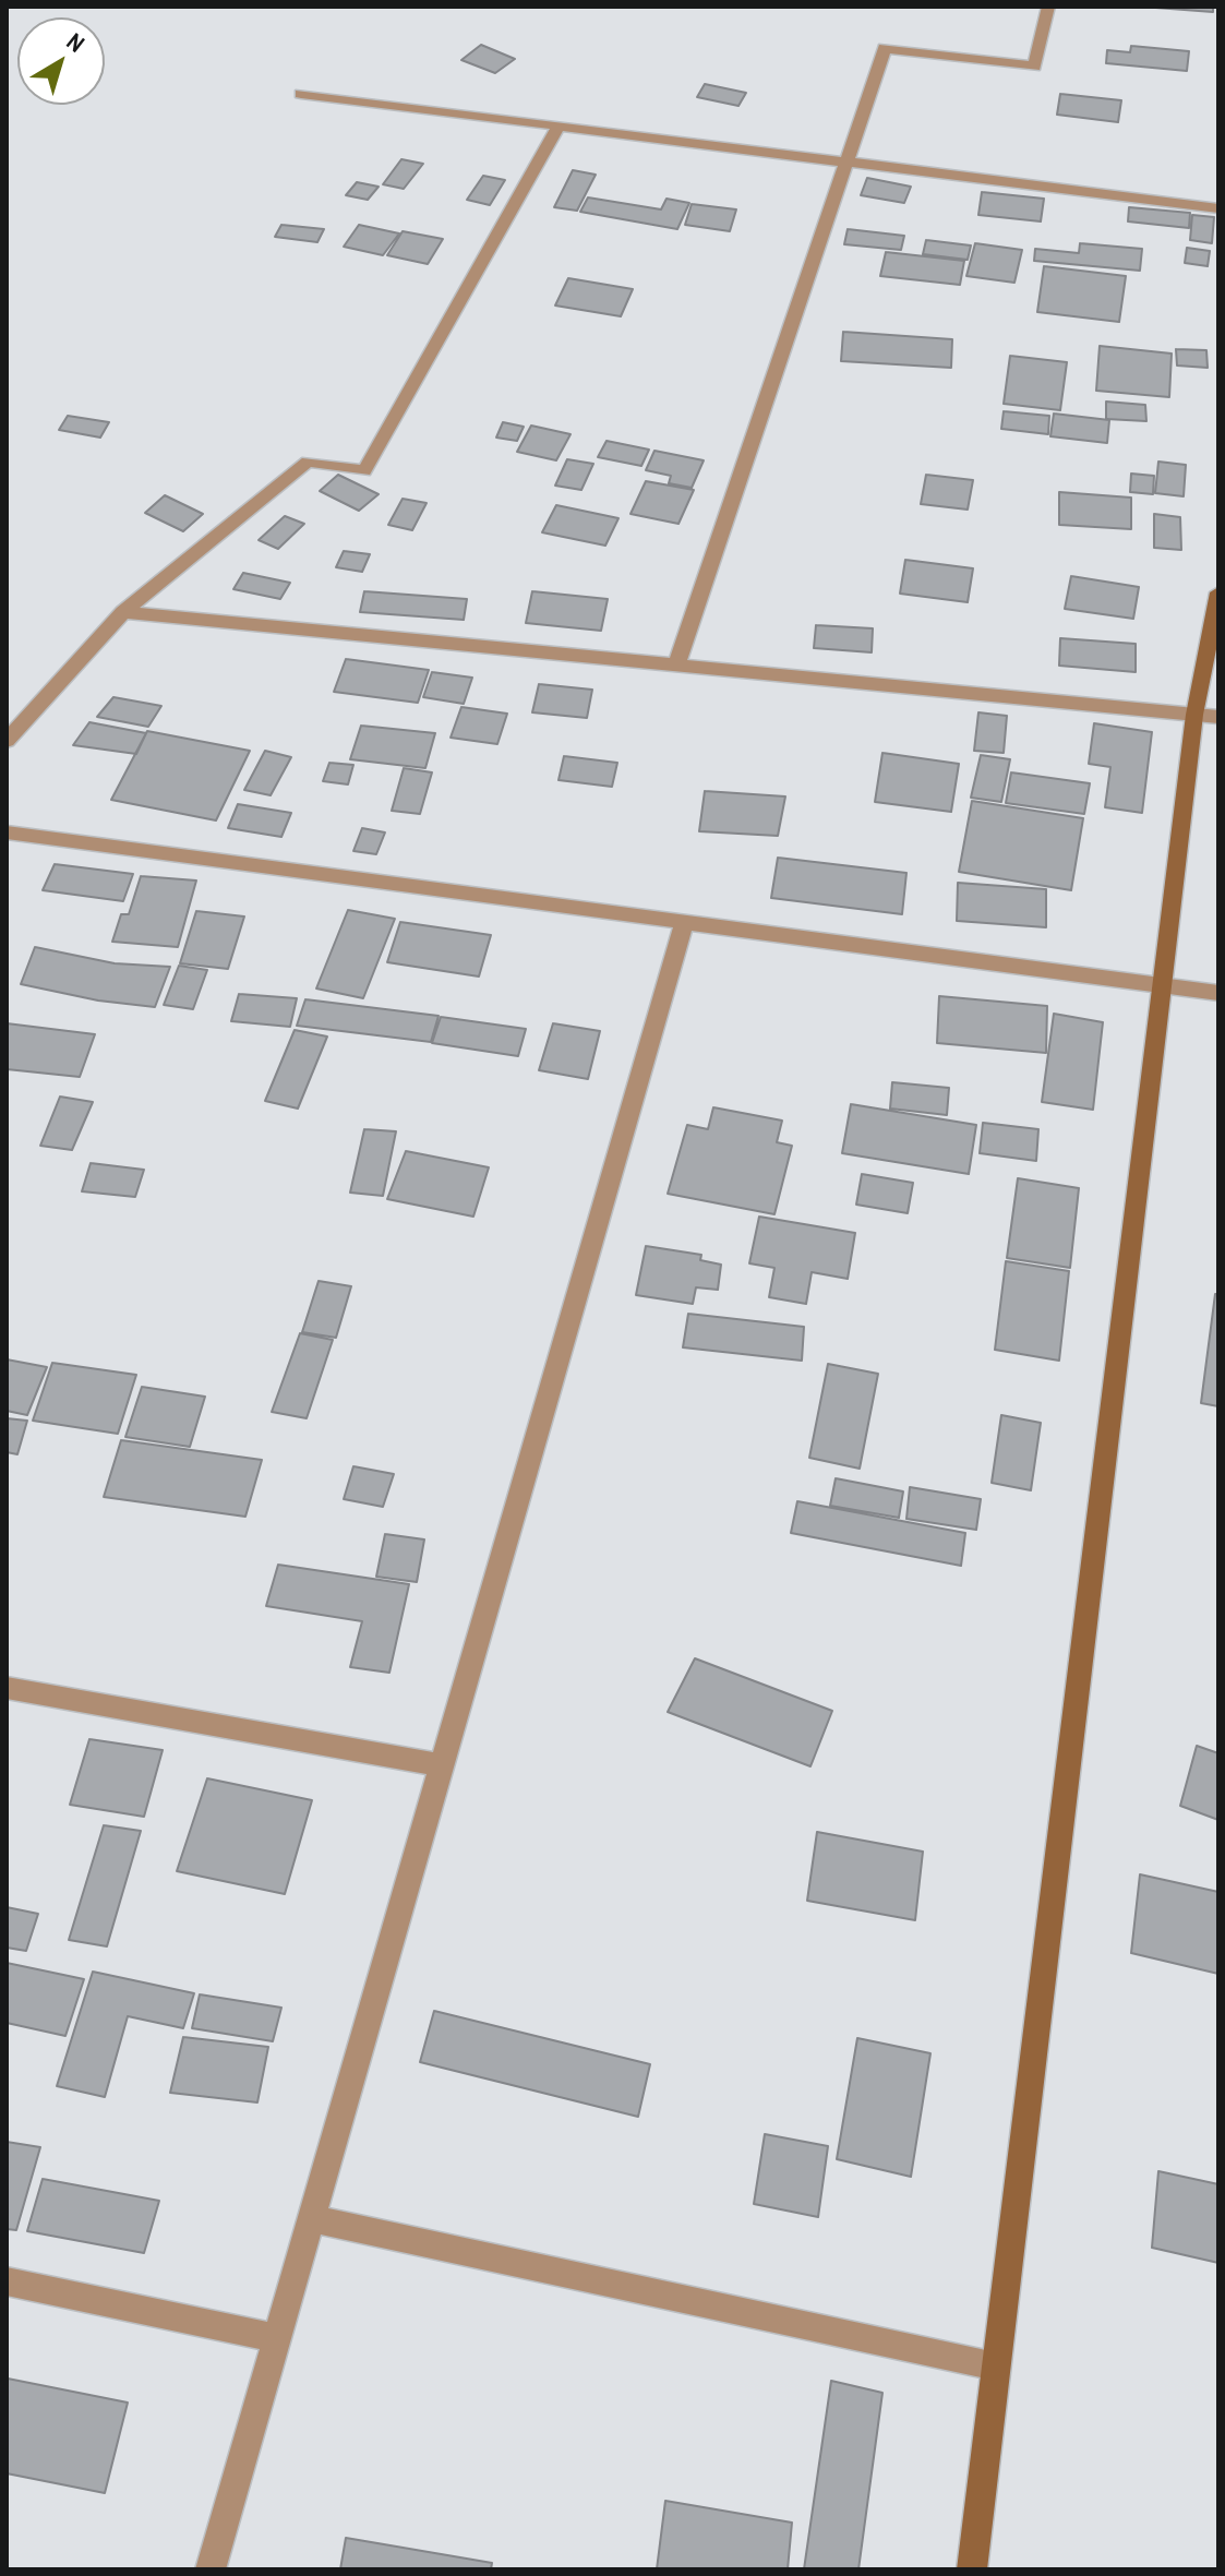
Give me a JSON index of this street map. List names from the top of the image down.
{
  "north": "top right"
}
